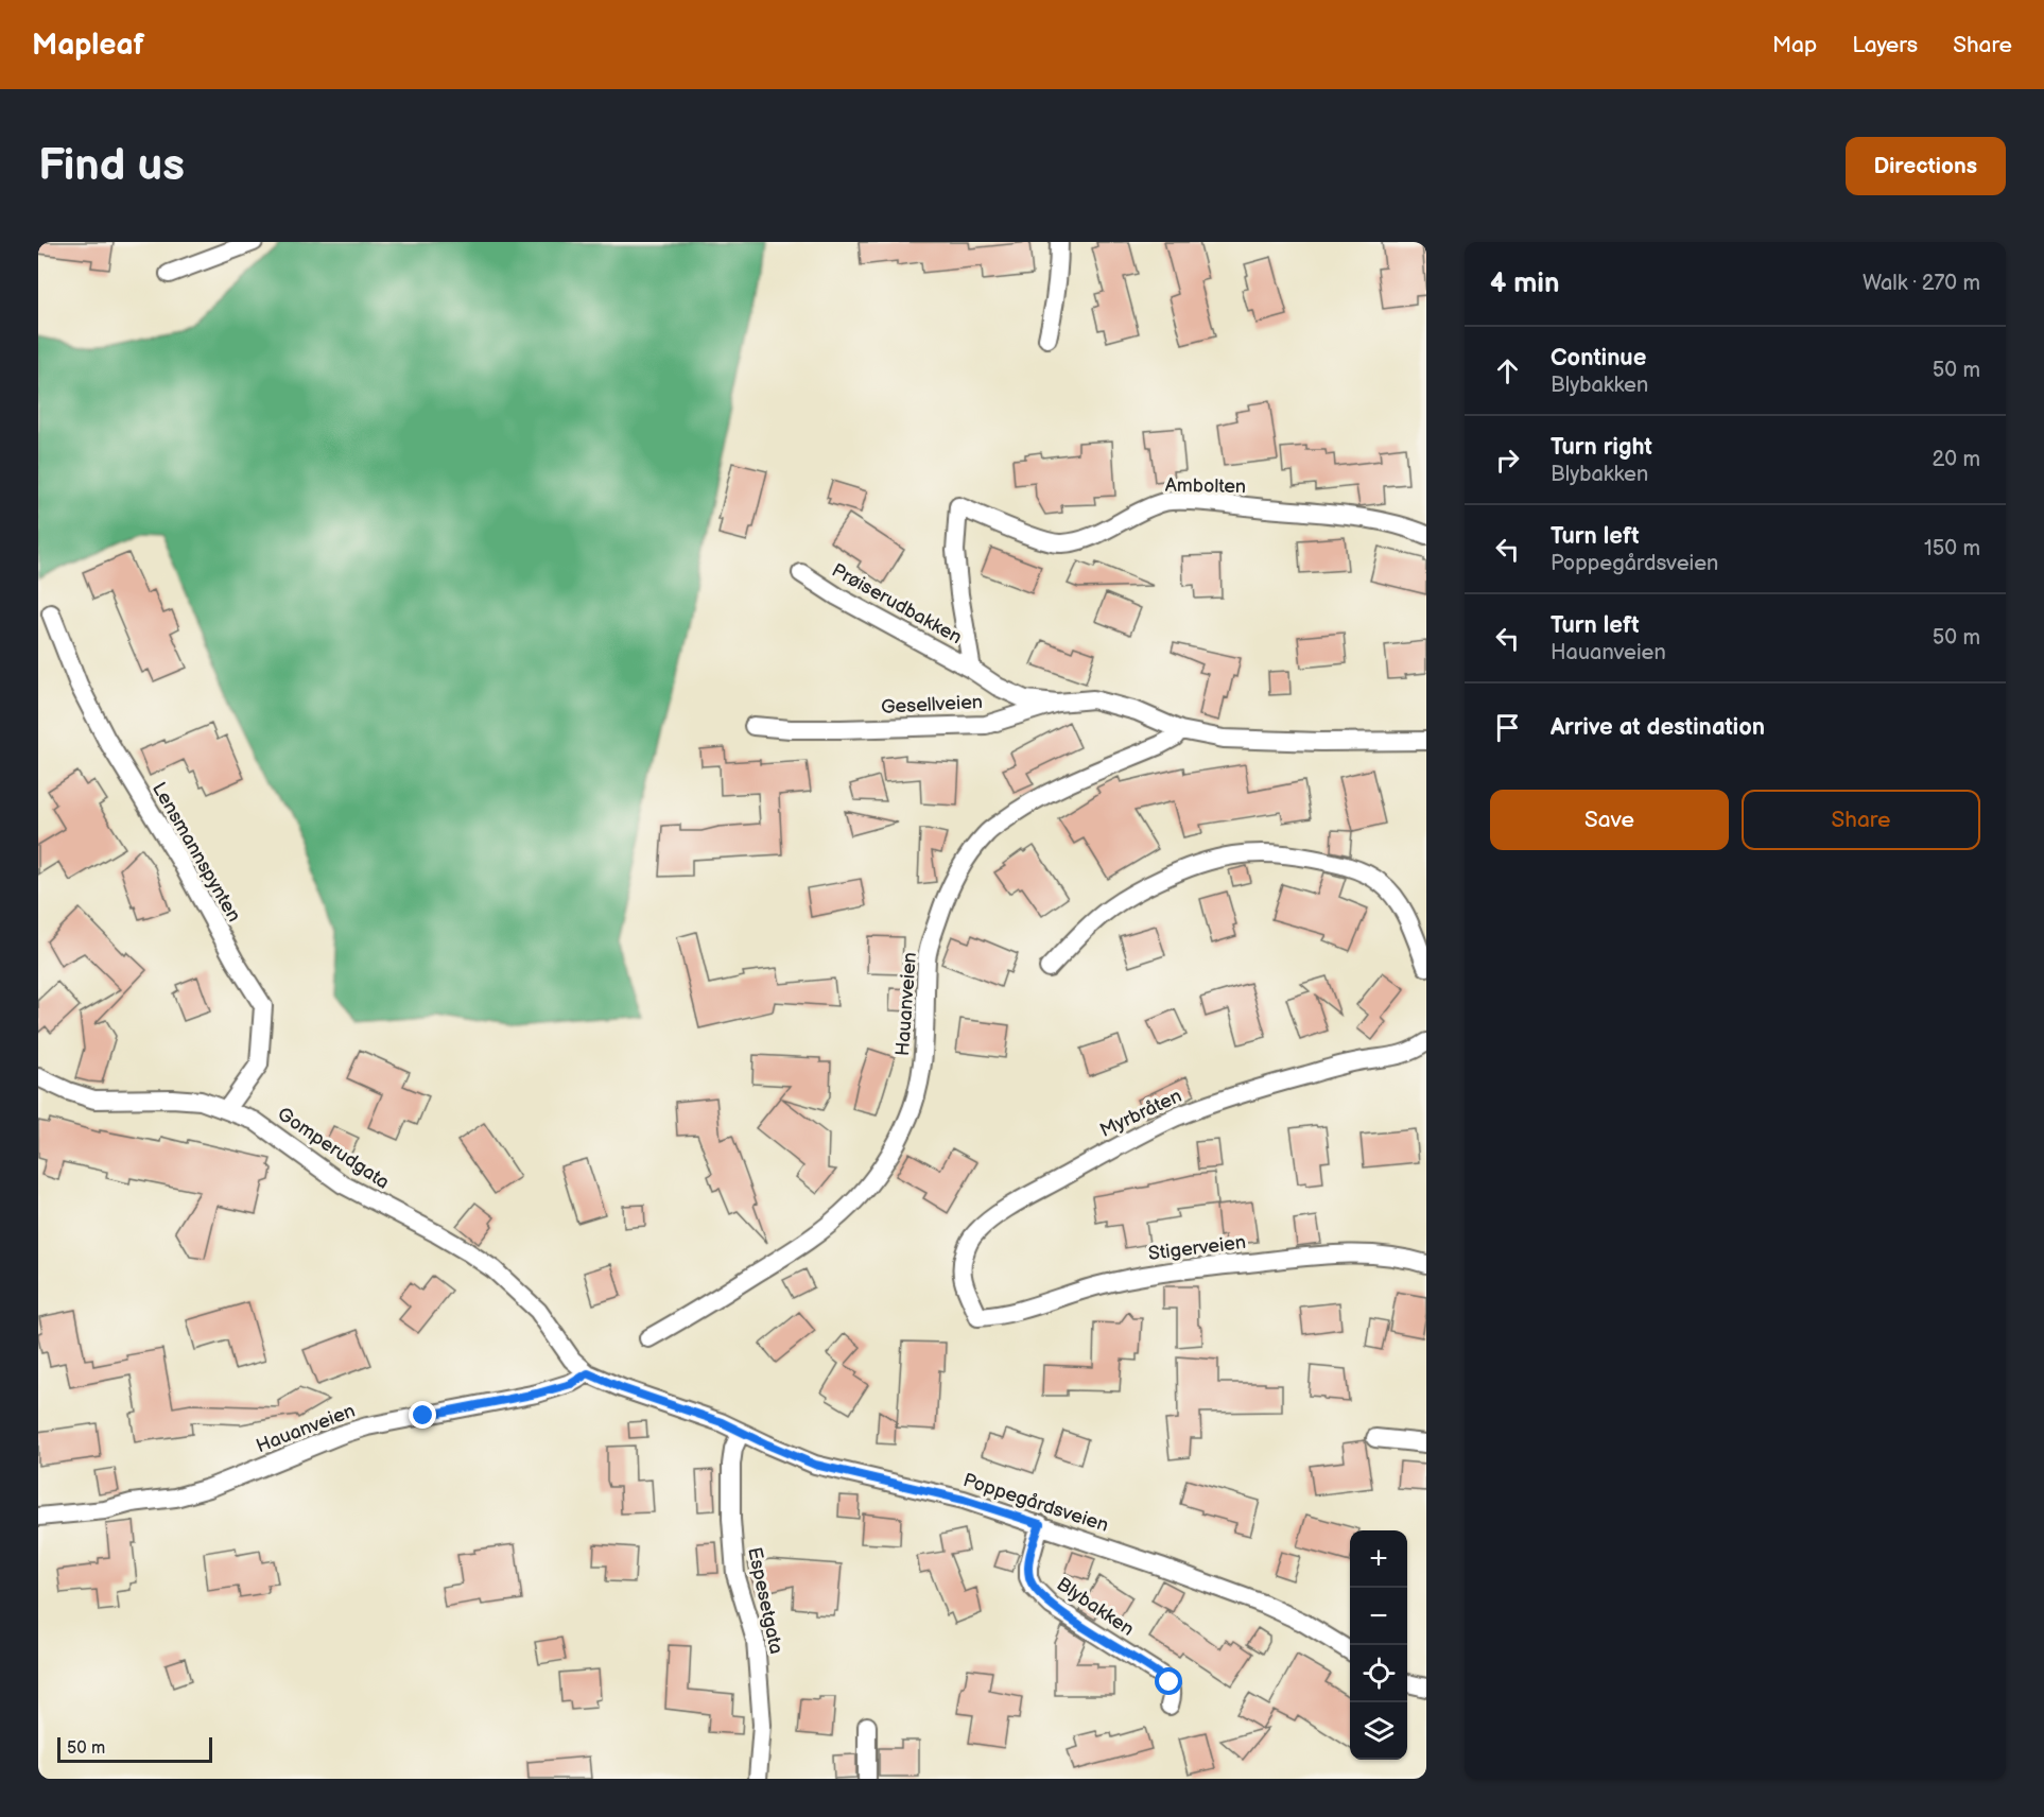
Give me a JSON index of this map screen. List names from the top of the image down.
{
  "streets": {
    "street": [
      "Ambolten",
      "Prøiserudbakken",
      "Gesellveien",
      "Lensmannspynten",
      "Hauanveien",
      "Myrbråten",
      "Gomperudgata",
      "Stigerveien",
      "Poppegårdsveien",
      "Espesetgata",
      "Blybakken"
    ]
  },
  "crossings": [
    ["Ambolten", "Prøiserudbakken"],
    ["Prøiserudbakken", "Gesellveien"],
    ["Gesellveien", "Hauanveien"],
    ["Lensmannspynten", "Gomperudgata"],
    ["Hauanveien", "Gomperudgata"],
    ["Hauanveien", "Poppegårdsveien"],
    ["Myrbråten", "Stigerveien"],
    ["Gomperudgata", "Poppegårdsveien"],
    ["Poppegårdsveien", "Espesetgata"],
    ["Poppegårdsveien", "Blybakken"]
  ],
  "scale_bar": "50 m",
  "page": {
    "header": "Mapleaf",
    "nav": ["Map", "Layers", "Share"],
    "buttons": [
      "Directions",
      ["Save", "Share"]
    ],
    "title": "Find us",
    "heading": ["4 min", "Walk · 270 m"],
    "list": [
      ["Continue", "Blybakken", "50 m"],
      ["Turn right", "Blybakken", "20 m"],
      ["Turn left", "Poppegårdsveien", "150 m"],
      ["Turn left", "Hauanveien", "50 m"],
      "Arrive at destination"
    ],
    "map_buttons": ["+", "−"],
    "scale": "50 m"
  }
}
